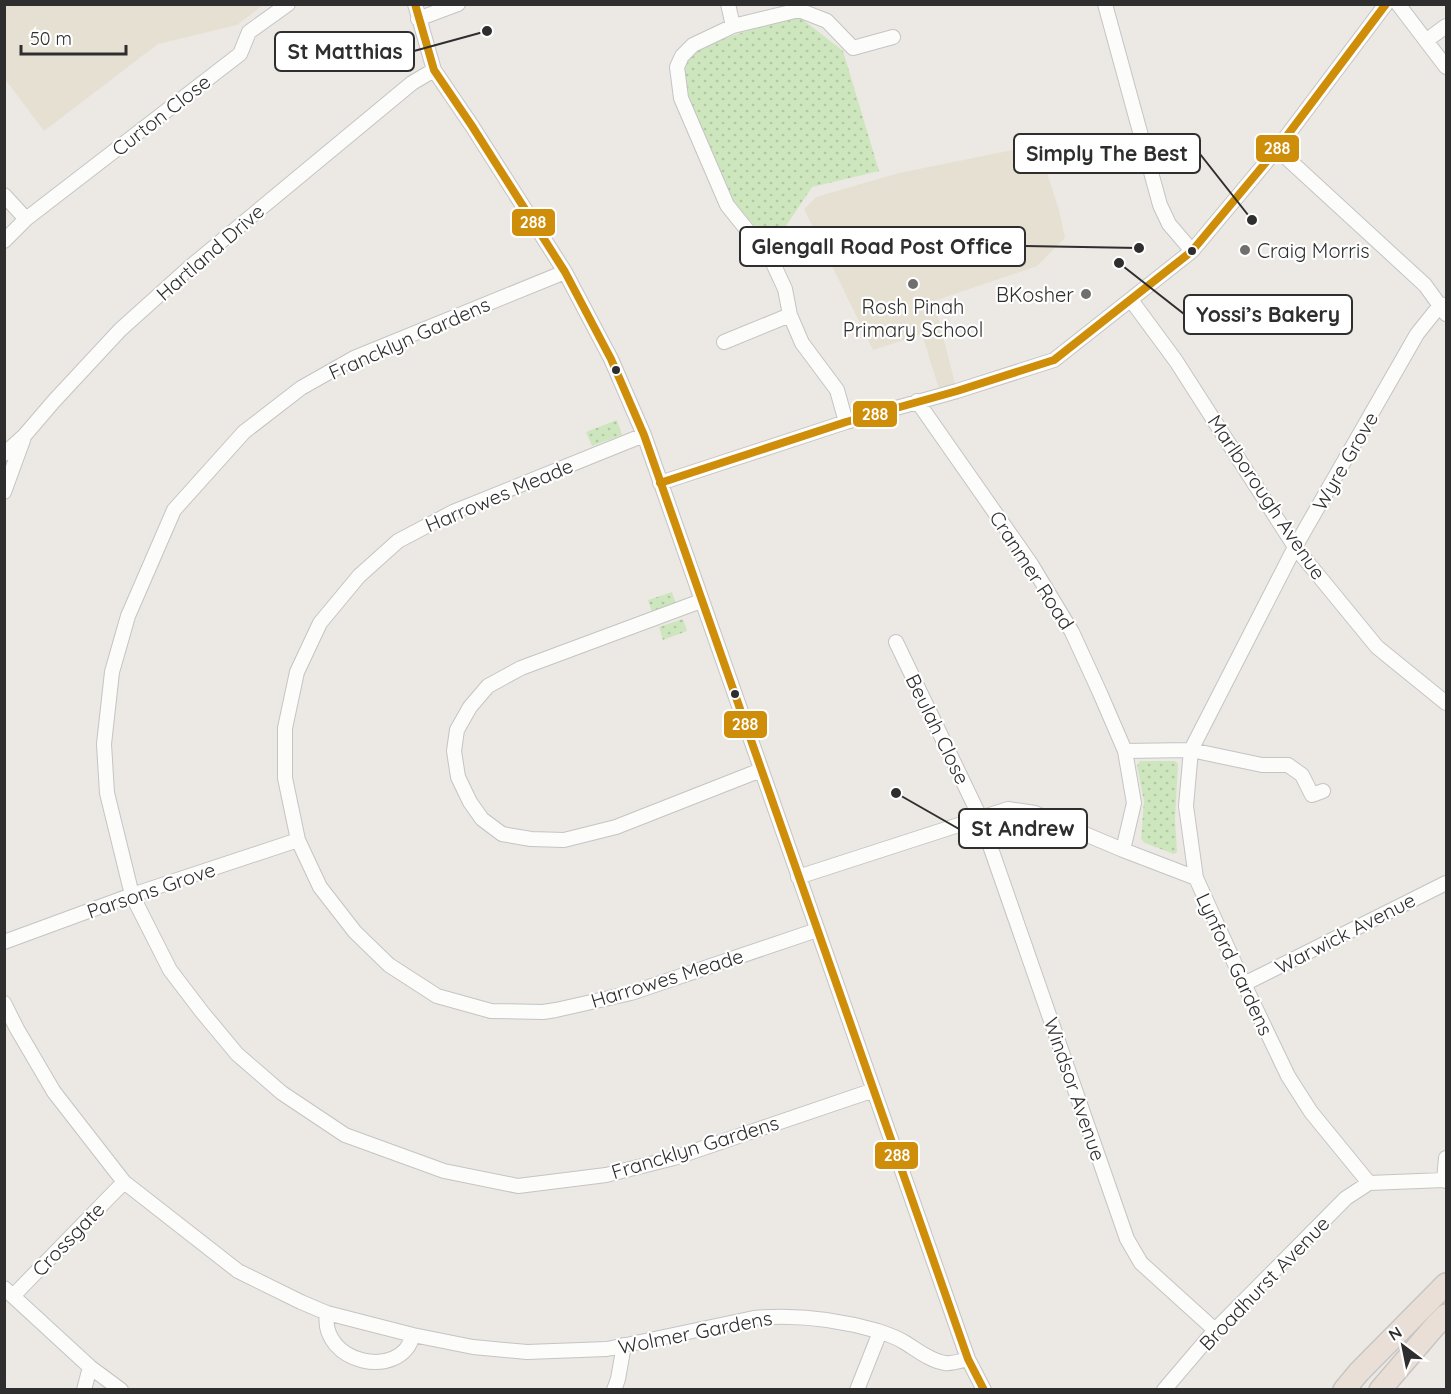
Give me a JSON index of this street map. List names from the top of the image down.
{
  "streets": {
    "street": [
      "Curton Close",
      "Hartland Drive",
      "Francklyn Gardens",
      "Wyre Grove",
      "Harrowes Meade",
      "Marlborough Avenue",
      "Cranmer Road",
      "Beulah Close",
      "Parsons Grove",
      "Warwick Avenue",
      "Lynford Gardens",
      "Windsor Avenue",
      "Crossgate",
      "Broadhurst Avenue",
      "Wolmer Gardens"
    ]
  },
  "crossings": [
    ["Francklyn Gardens", "Parsons Grove"],
    ["Wyre Grove", "Marlborough Avenue"],
    ["Harrowes Meade", "Parsons Grove"],
    ["Cranmer Road", "Lynford Gardens"],
    ["Beulah Close", "Lynford Gardens"],
    ["Beulah Close", "Windsor Avenue"],
    ["Warwick Avenue", "Lynford Gardens"],
    ["Lynford Gardens", "Windsor Avenue"],
    ["Lynford Gardens", "Broadhurst Avenue"],
    ["Windsor Avenue", "Broadhurst Avenue"],
    ["Crossgate", "Wolmer Gardens"]
  ],
  "places": [
    "St Matthias",
    "Simply The Best",
    "Glengall Road Post Office",
    "Craig Morris",
    "Yossi’s Bakery",
    "Rosh Pinah Primary School",
    "BKosher",
    "St Andrew"
  ],
  "lines": ["transit line 288"],
  "scale_bar": "50 m",
  "north": "top left"
}
